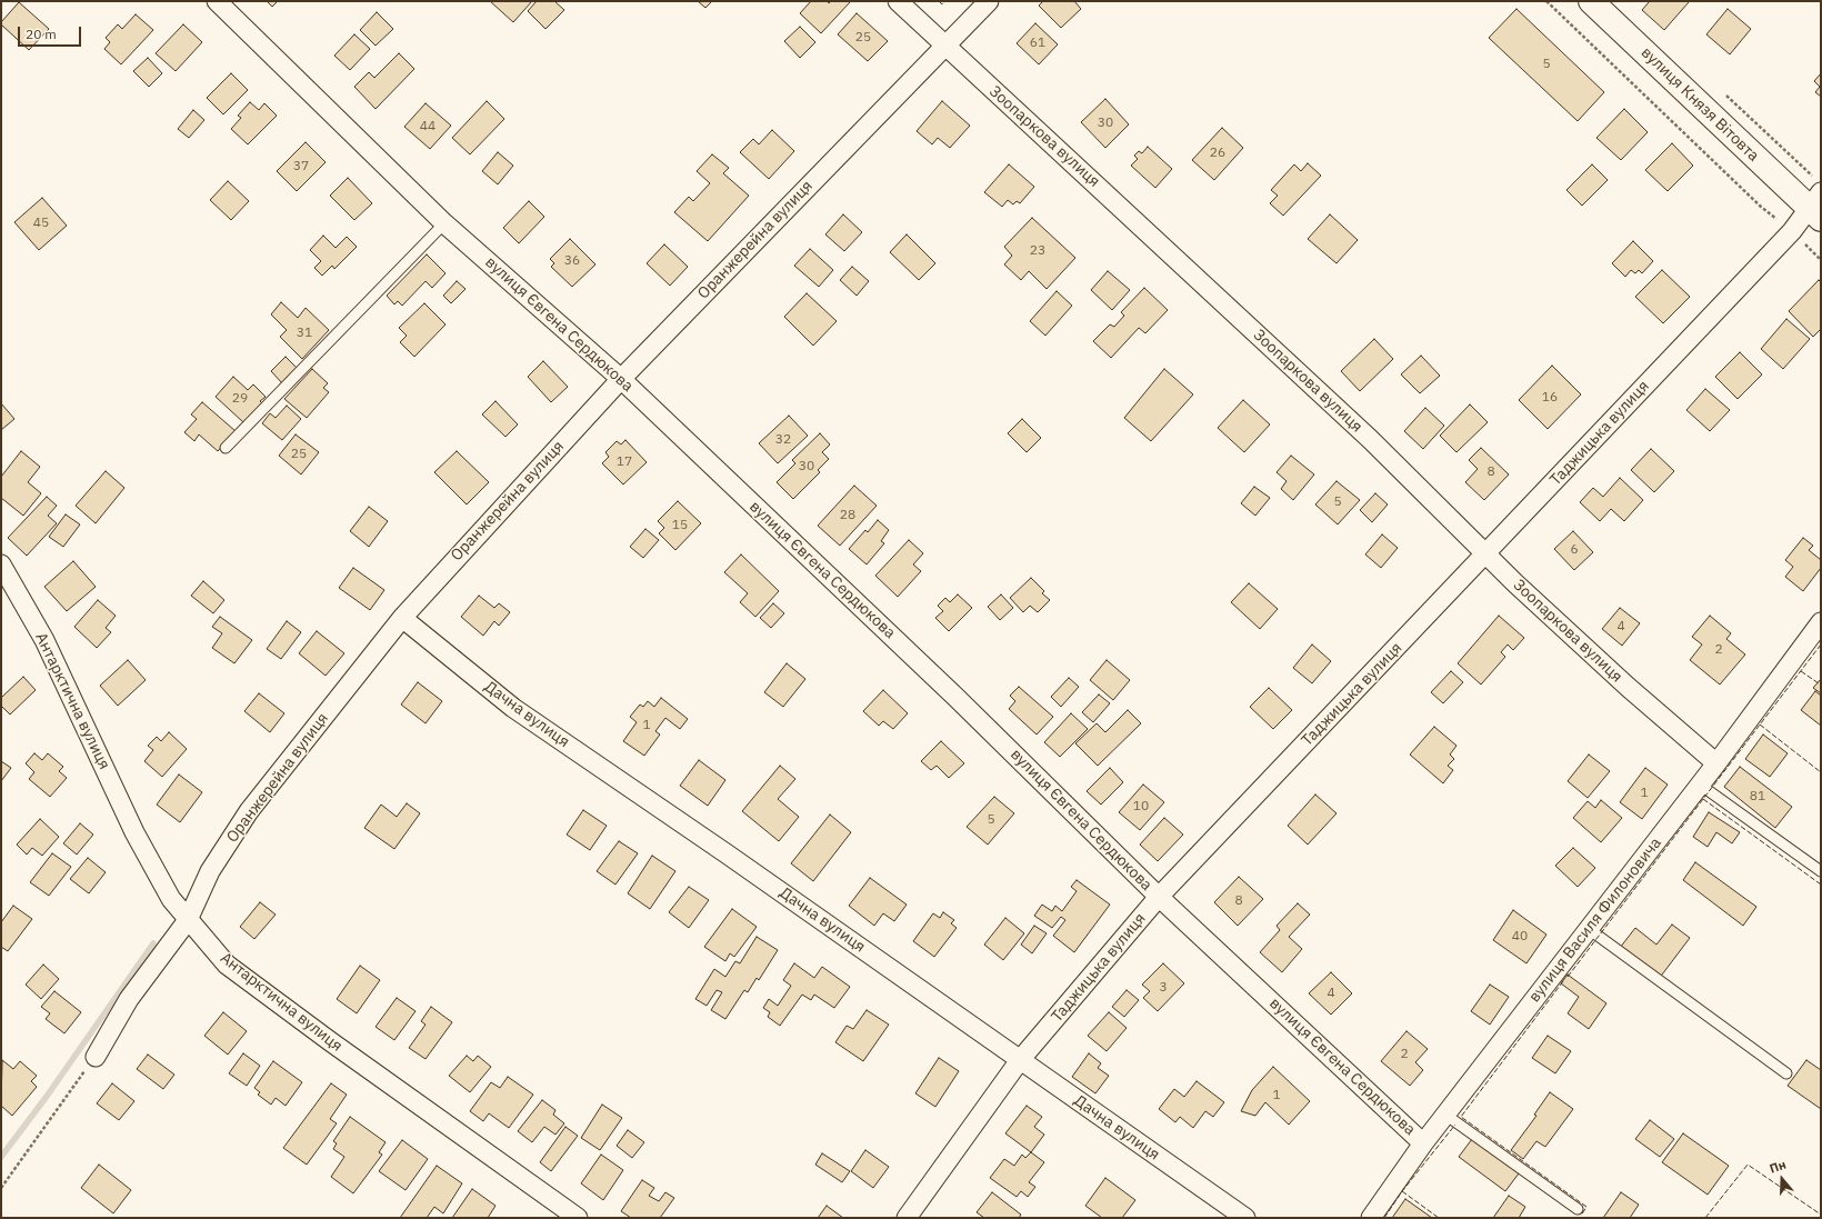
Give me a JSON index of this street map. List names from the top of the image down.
{
  "streets": {
    "main road": ["вулиця Князя Вітовта"],
    "street": [
      "Зоопаркова вулиця",
      "Оранжерейна вулиця",
      "вулиця Євгена Сердюкова",
      "Таджицька вулиця",
      "Антарктична вулиця",
      "Дачна вулиця",
      "вулиця Василя Филоновича"
    ]
  },
  "crossings": [
    ["вулиця Князя Вітовта", "Таджицька вулиця"],
    ["Зоопаркова вулиця", "Оранжерейна вулиця"],
    ["Зоопаркова вулиця", "Таджицька вулиця"],
    ["Зоопаркова вулиця", "вулиця Василя Филоновича"],
    ["Оранжерейна вулиця", "вулиця Євгена Сердюкова"],
    ["Оранжерейна вулиця", "Антарктична вулиця"],
    ["Оранжерейна вулиця", "Дачна вулиця"],
    ["вулиця Євгена Сердюкова", "Таджицька вулиця"],
    ["вулиця Євгена Сердюкова", "вулиця Василя Филоновича"],
    ["Таджицька вулиця", "Дачна вулиця"]
  ],
  "house_numbers": [
    "25",
    "61",
    "5",
    "30",
    "44",
    "26",
    "37",
    "45",
    "23",
    "36",
    "31",
    "16",
    "29",
    "32",
    "25",
    "17",
    "30",
    "8",
    "5",
    "28",
    "15",
    "6",
    "4",
    "2",
    "1",
    "1",
    "81",
    "10",
    "5",
    "8",
    "40",
    "3",
    "4",
    "2",
    "1"
  ],
  "scale_bar": "20 m",
  "north": "top"
}
